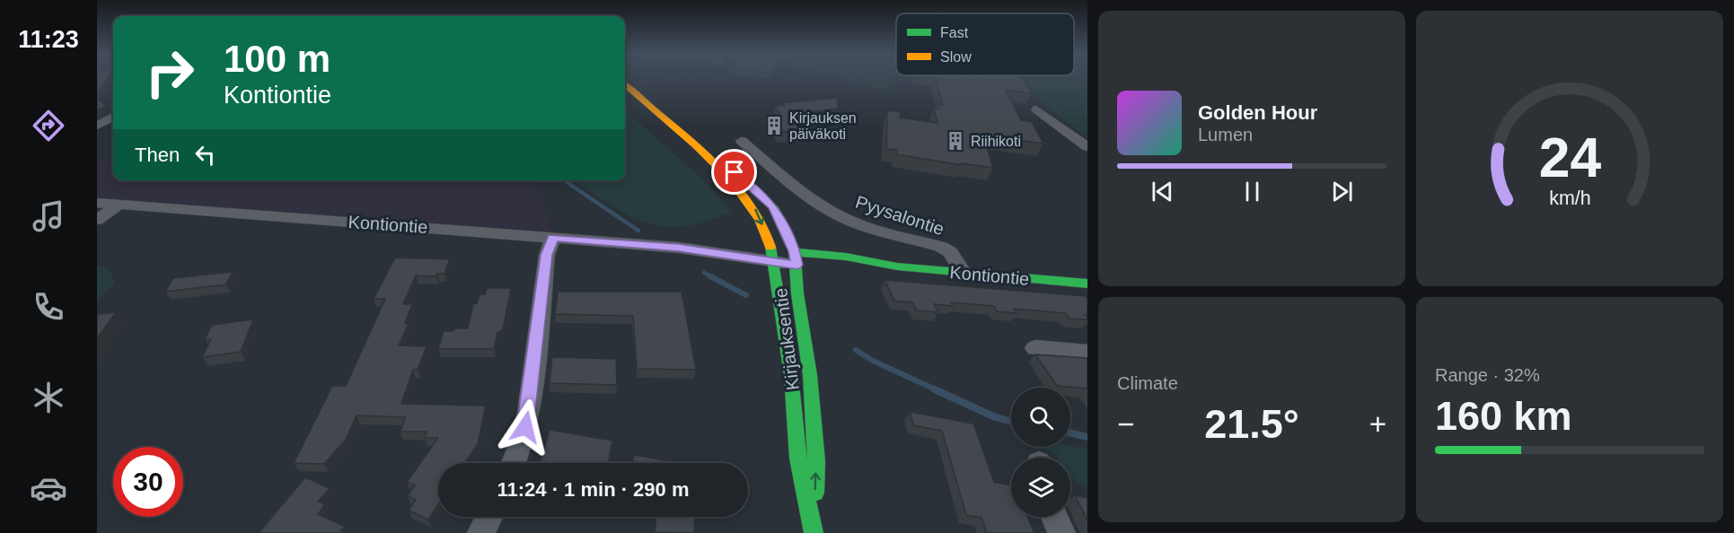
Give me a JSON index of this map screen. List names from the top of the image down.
{
  "streets": {
    "street": ["Pyysalontie", "Kontiontie", "Kirjauksentie"]
  },
  "crossings": [
    ["Pyysalontie", "Kontiontie"],
    ["Kontiontie", "Kirjauksentie"]
  ],
  "places": {
    "building": ["Kirjauksen päiväkoti", "Riihikoti"]
  },
  "legend": ["Fast", "Slow"],
  "page": {
    "tabs": "11:23",
    "turn": ["100 m", "Kontiontie"],
    "song": ["Golden Hour", "Lumen"],
    "then": "Then",
    "tile": [
      "Climate",
      ["Range · 32%", "160 km"]
    ],
    "heat": ["−", "21.5°", "+"],
    "limit": "30",
    "trip": "11:24 · 1 min · 290 m",
    "gauge": ["24", "km/h"]
  }
}
